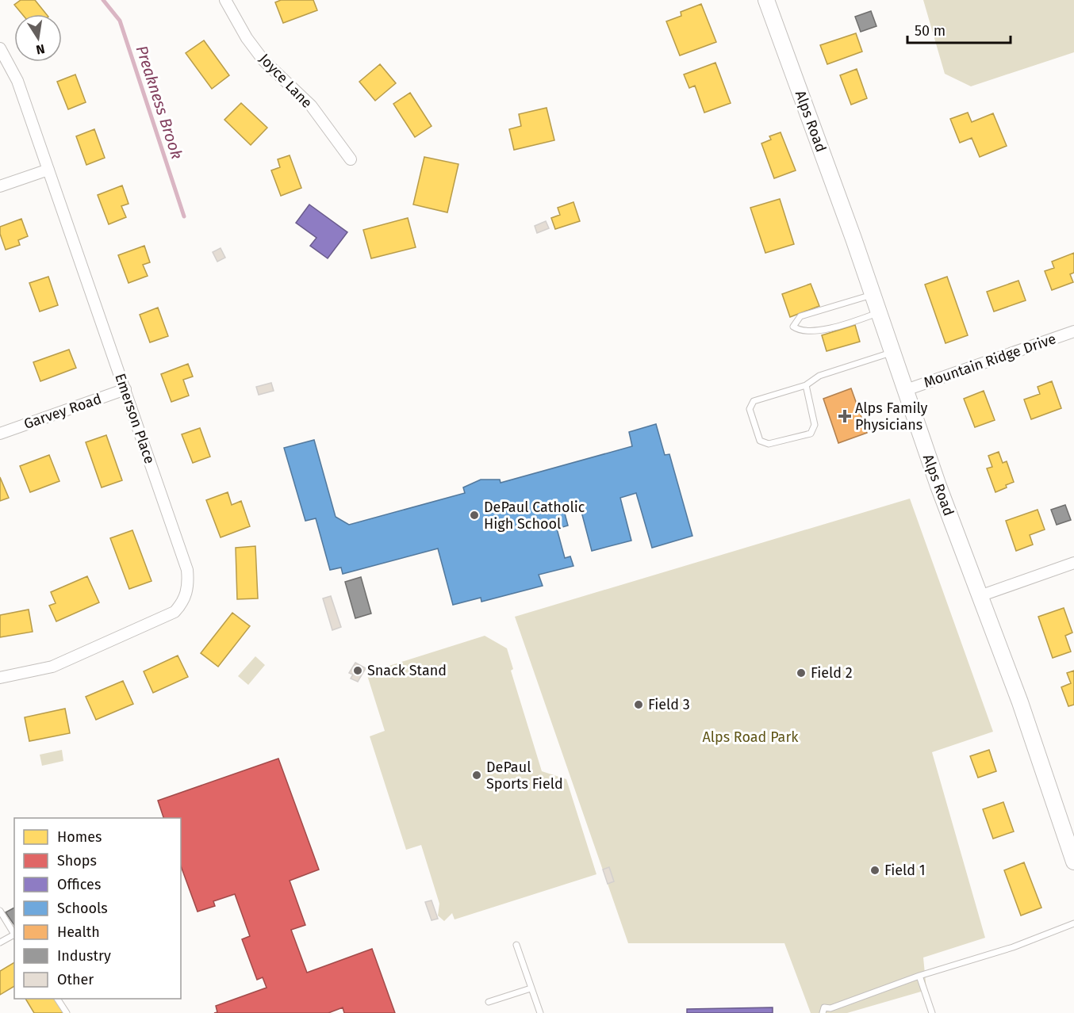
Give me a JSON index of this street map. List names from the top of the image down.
{
  "streets": {
    "main road": ["Alps Road"],
    "street": [
      "Joyce Lane",
      "Mountain Ridge Drive",
      "Garvey Road",
      "Emerson Place"
    ]
  },
  "crossings": [
    ["Alps Road", "Mountain Ridge Drive"],
    ["Garvey Road", "Emerson Place"]
  ],
  "water": ["Preakness Brook"],
  "parks": ["Alps Road Park"],
  "places": {
    "health": ["Alps Family Physicians"],
    "other": [
      "DePaul Catholic High School",
      "Snack Stand",
      "Field 2",
      "Field 3",
      "DePaul Sports Field",
      "Field 1"
    ]
  },
  "legend": [
    "Homes",
    "Shops",
    "Offices",
    "Schools",
    "Health",
    "Industry",
    "Other"
  ],
  "scale_bar": "50 m",
  "north": "bottom"
}
